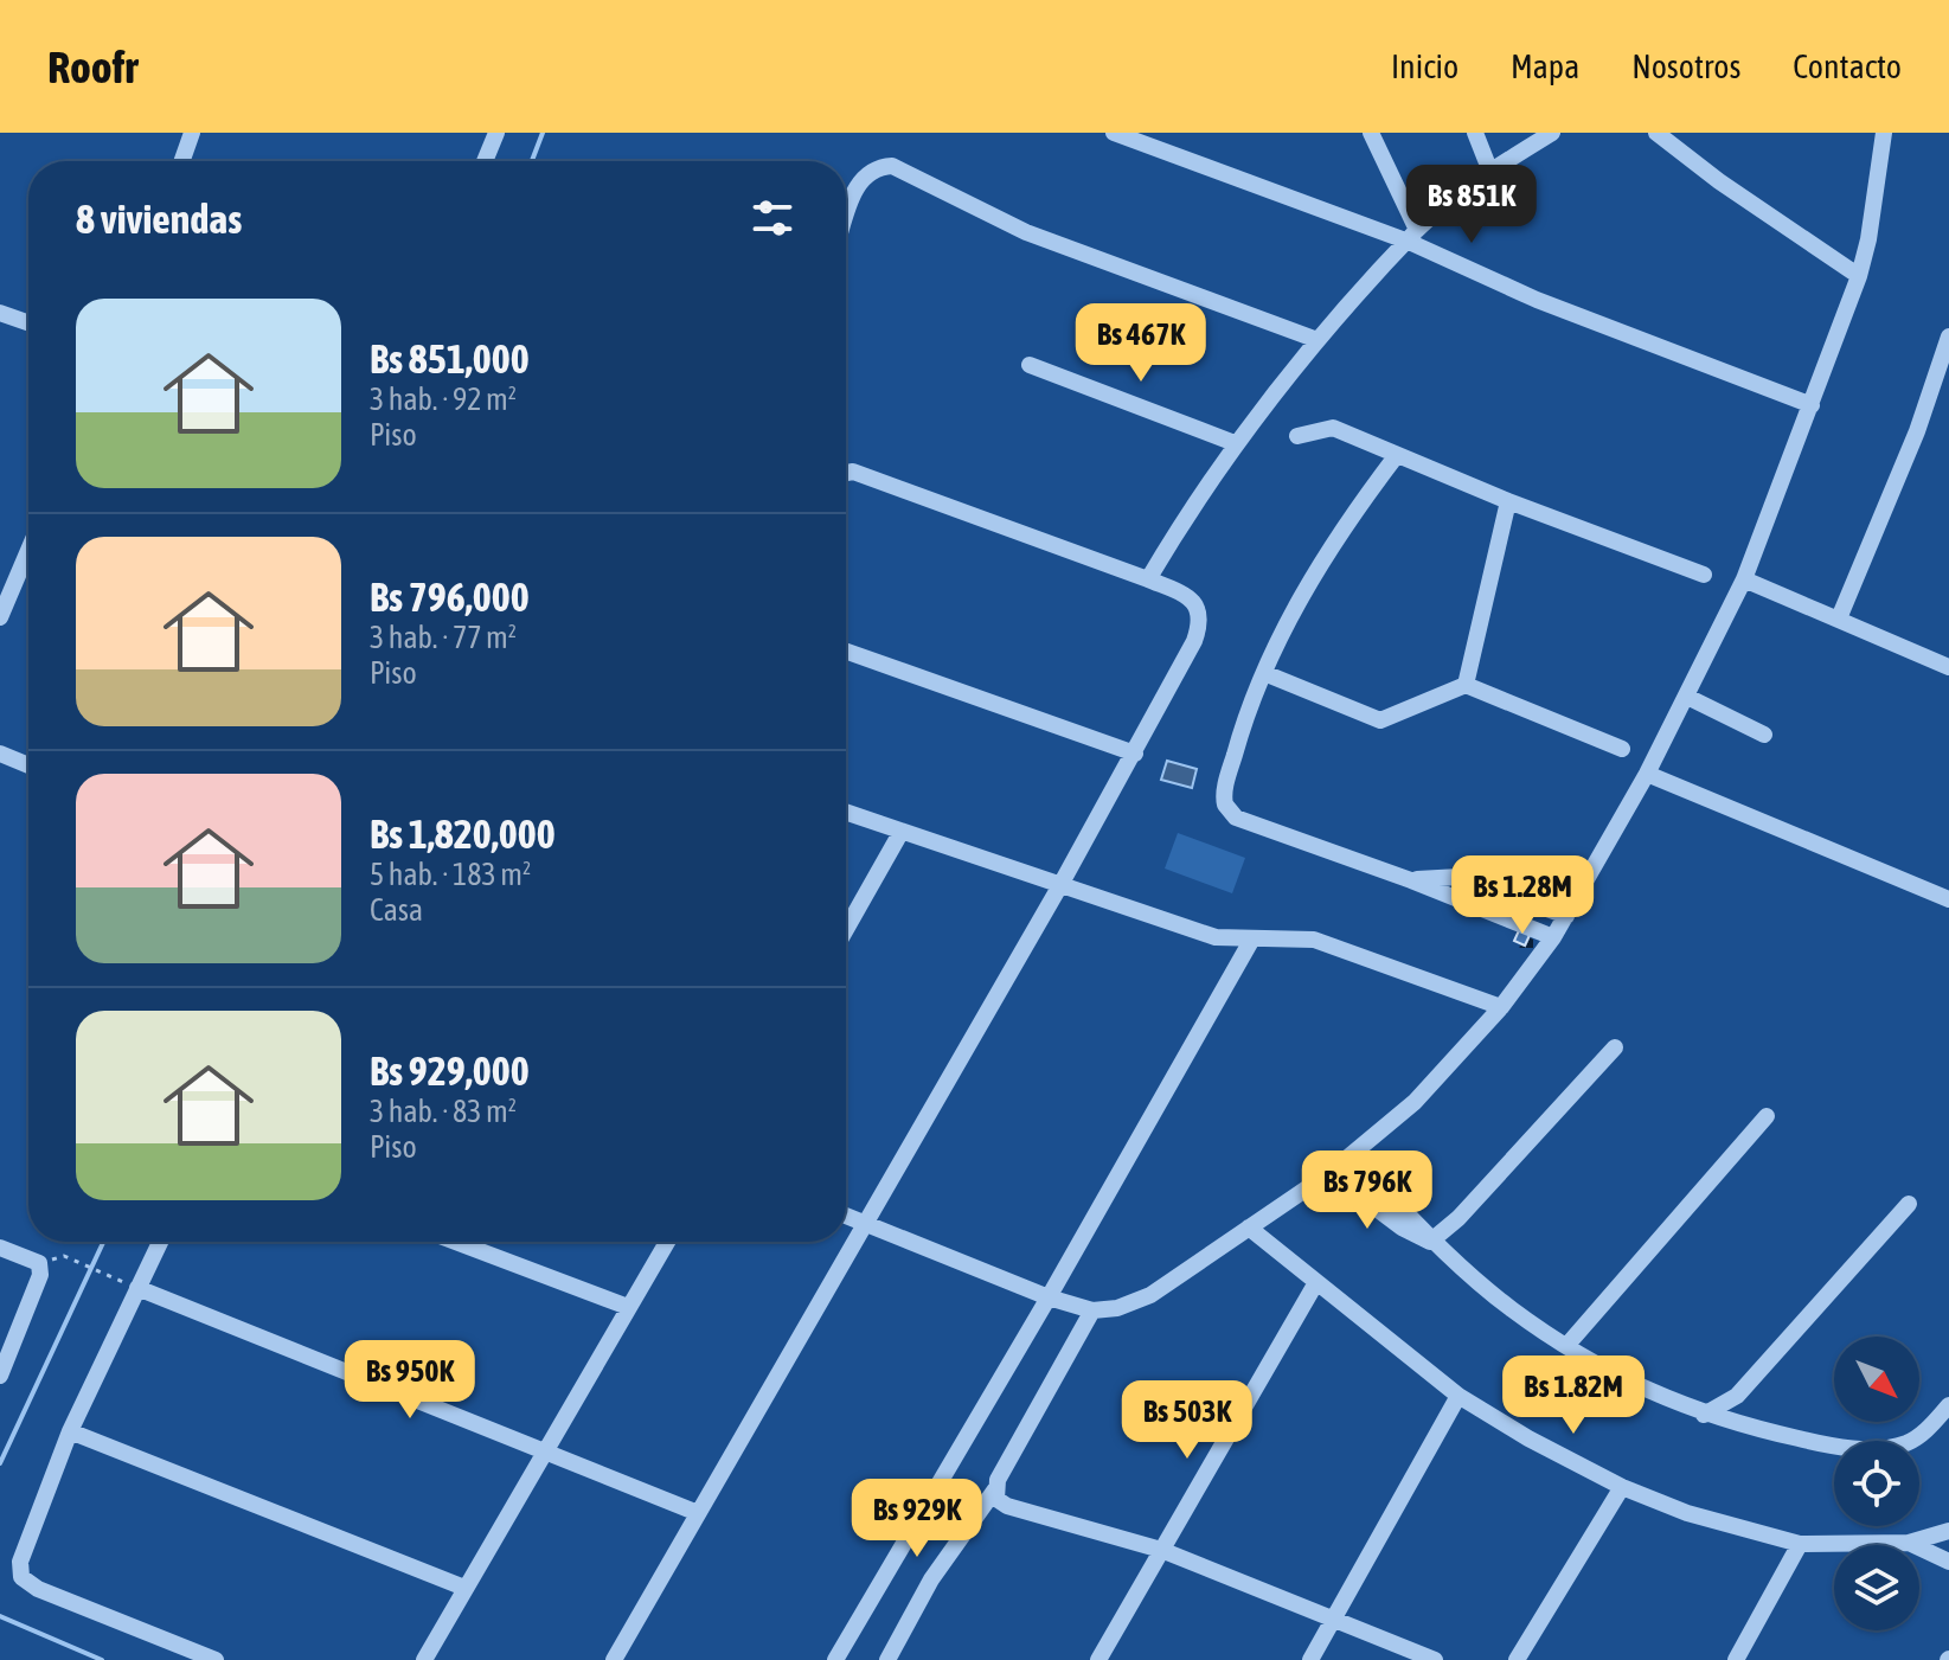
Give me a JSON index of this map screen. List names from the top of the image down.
{
  "north": "bottom right",
  "page": {
    "header": "Roofr",
    "nav": [
      "Inicio",
      "Mapa",
      "Nosotros",
      "Contacto"
    ],
    "heading": "8 viviendas",
    "price": [
      "Bs 851K",
      "Bs 467K",
      "Bs 1.28M",
      "Bs 796K",
      "Bs 950K",
      "Bs 1.82M",
      "Bs 503K",
      "Bs 929K"
    ],
    "list": [
      {
        "name": "Bs 851,000",
        "note": "3 hab. · 92 m² · Piso"
      },
      {
        "name": "Bs 796,000",
        "note": "3 hab. · 77 m² · Piso"
      },
      {
        "name": "Bs 1,820,000",
        "note": "5 hab. · 183 m² · Casa"
      },
      {
        "name": "Bs 929,000",
        "note": "3 hab. · 83 m² · Piso"
      }
    ]
  }
}
